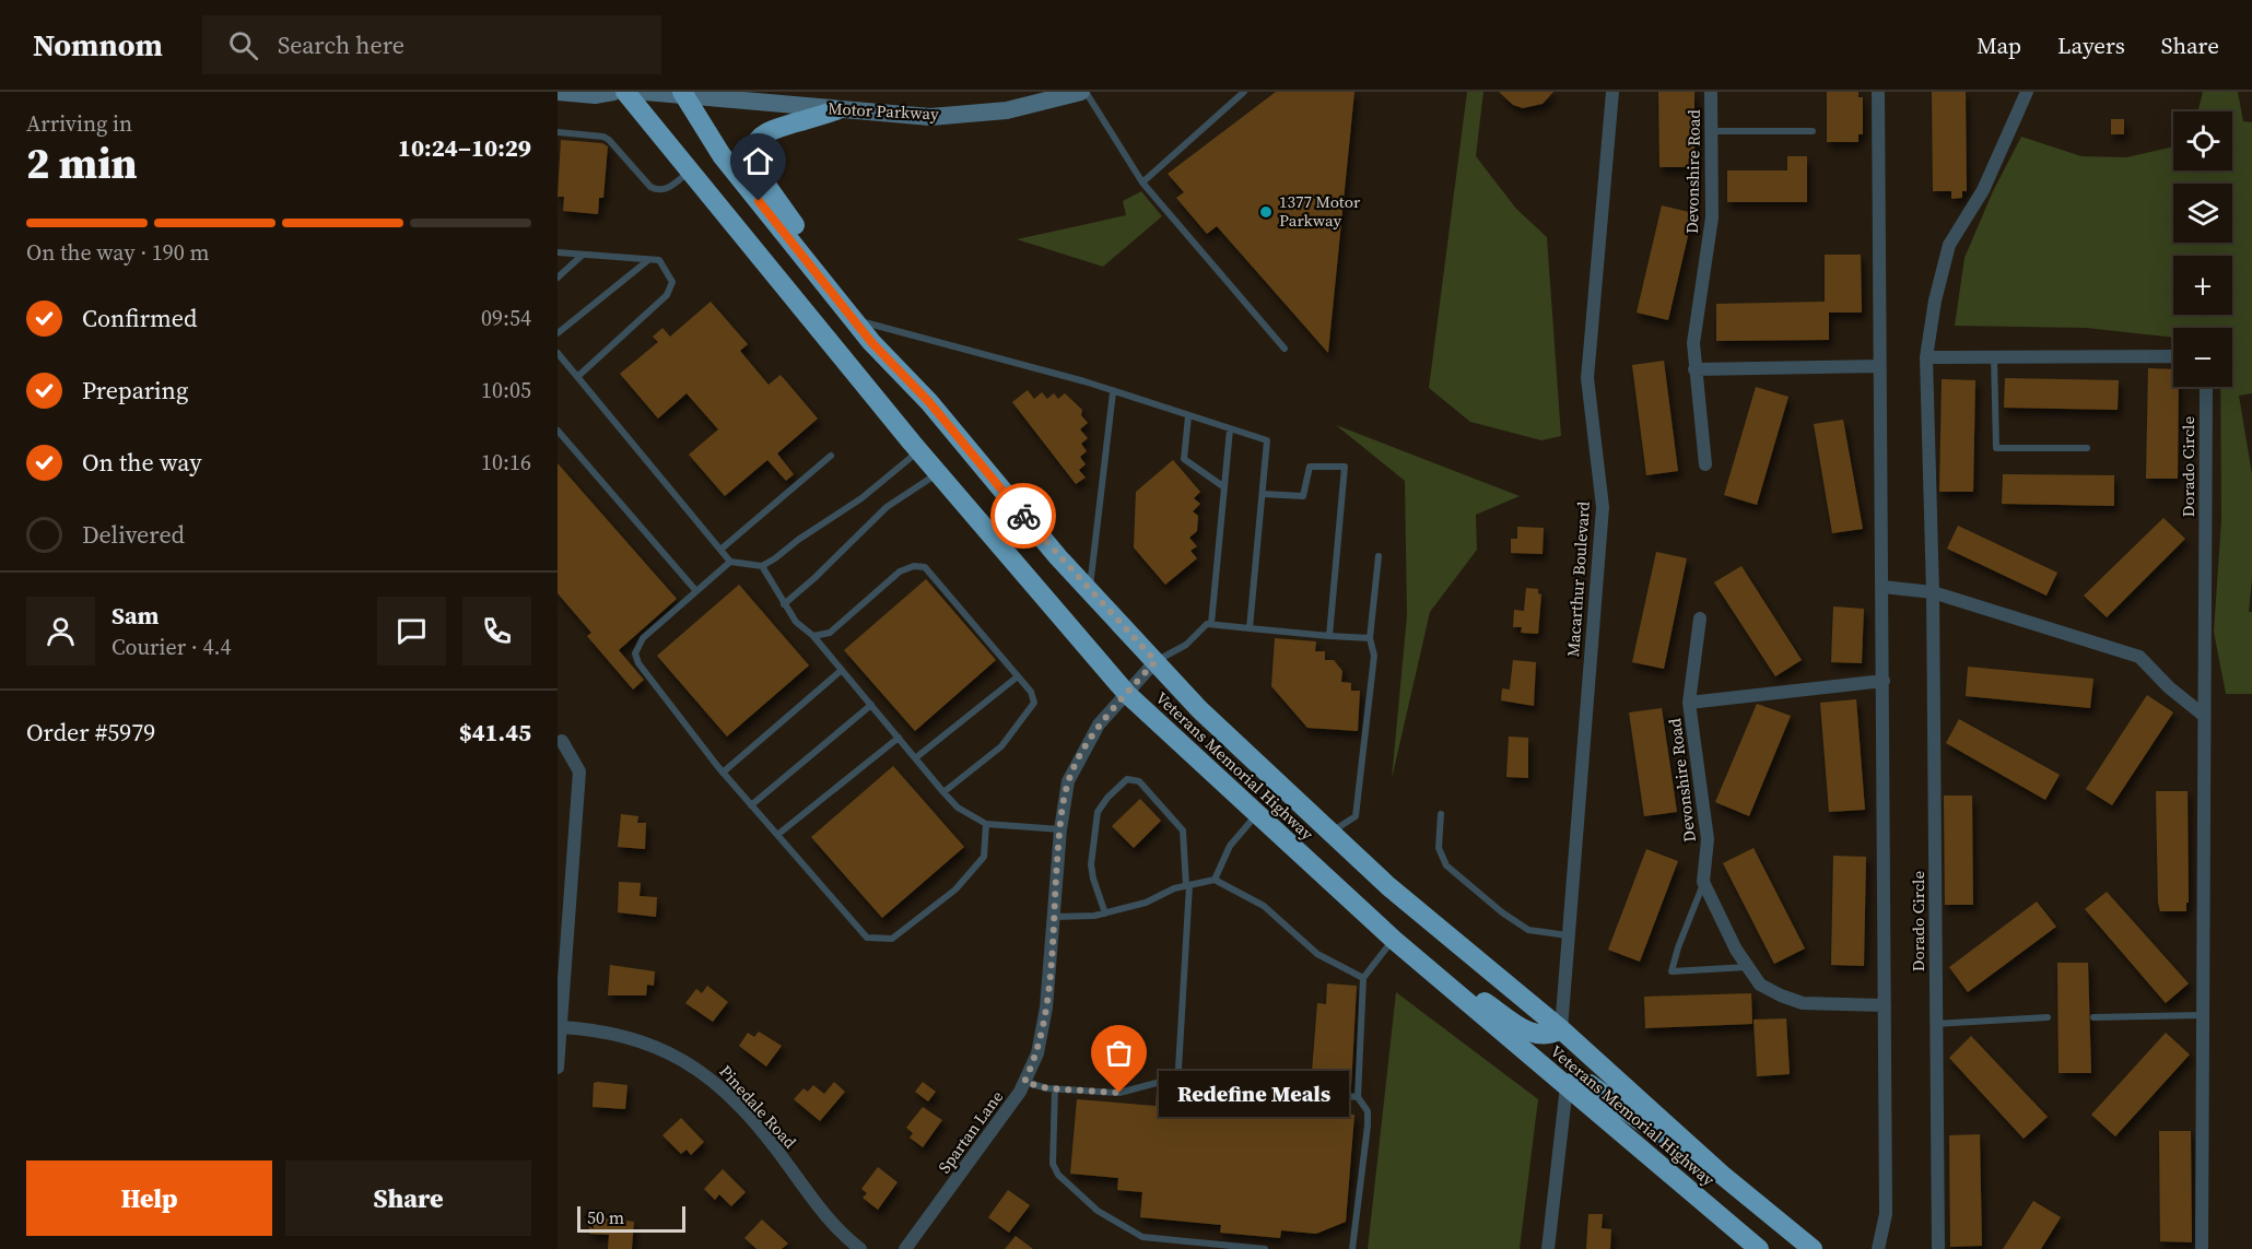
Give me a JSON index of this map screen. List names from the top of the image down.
{
  "streets": {
    "highway": ["Veterans Memorial Highway"],
    "main road": ["Motor Parkway"],
    "street": [
      "Devonshire Road",
      "Dorado Circle",
      "Macarthur Boulevard",
      "Pinedale Road",
      "Spartan Lane"
    ]
  },
  "crossings": [
    ["Motor Parkway", "Veterans Memorial Highway"],
    ["Macarthur Boulevard", "Veterans Memorial Highway"],
    ["Veterans Memorial Highway", "Spartan Lane"]
  ],
  "places": ["1377 Motor Parkway", "Redefine Meals"],
  "scale_bar": "50 m",
  "page": {
    "header": "Nomnom",
    "search": "Search here",
    "nav": ["Map", "Layers", "Share"],
    "heading": ["2 min", "Arriving in", "10:24–10:29"],
    "panel": [
      "Sam",
      "Courier · 4.4",
      "Order #5979",
      "$41.45"
    ],
    "map_buttons": ["+", "−"],
    "bar": "On the way · 190 m",
    "list": [
      ["Confirmed", "09:54"],
      ["Preparing", "10:05"],
      ["On the way", "10:16"],
      "Delivered"
    ],
    "bubble": "Redefine Meals",
    "buttons": ["Help", "Share"],
    "scale": "50 m"
  }
}
